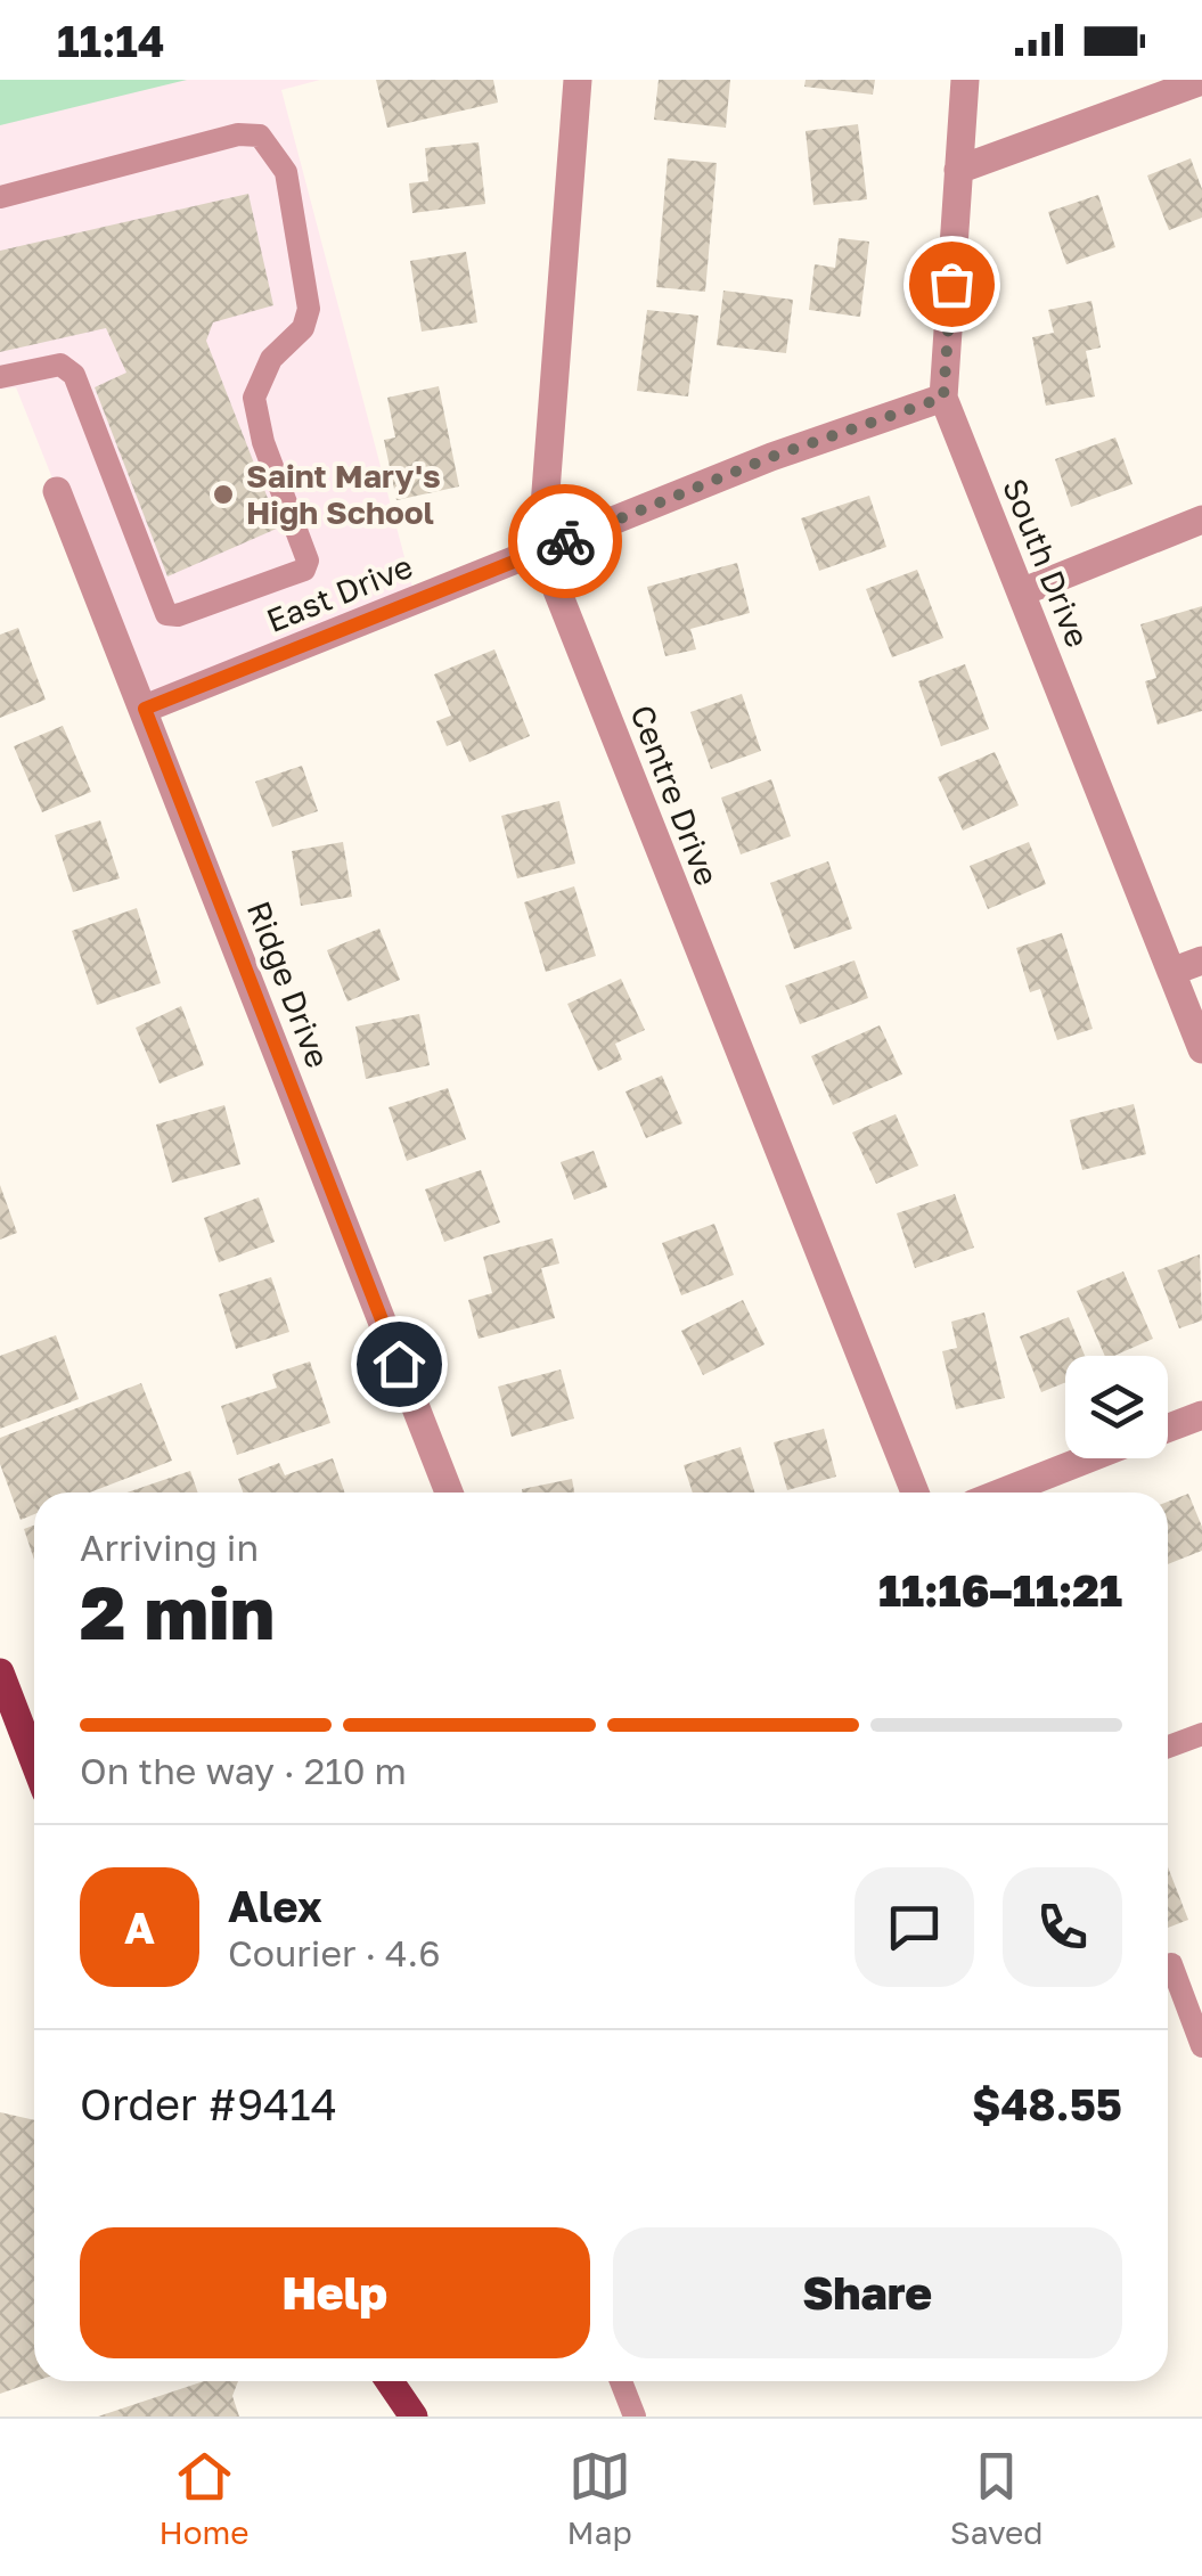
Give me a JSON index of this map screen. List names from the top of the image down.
{
  "streets": {
    "street": [
      "South Drive",
      "East Drive",
      "Centre Drive",
      "Ridge Drive"
    ]
  },
  "crossings": [
    ["South Drive", "East Drive"],
    ["East Drive", "Centre Drive"],
    ["East Drive", "Ridge Drive"]
  ],
  "places": ["Saint Mary's High School"],
  "page": {
    "status": "11:14",
    "heading": ["2 min", "Arriving in", "11:16–11:21"],
    "panel": [
      "Alex",
      "Courier · 4.6",
      "Order #9414",
      "$48.55"
    ],
    "bar": "On the way · 210 m",
    "round": "A",
    "buttons": ["Help", "Share"],
    "tabs": ["Home", "Map", "Saved"]
  }
}
